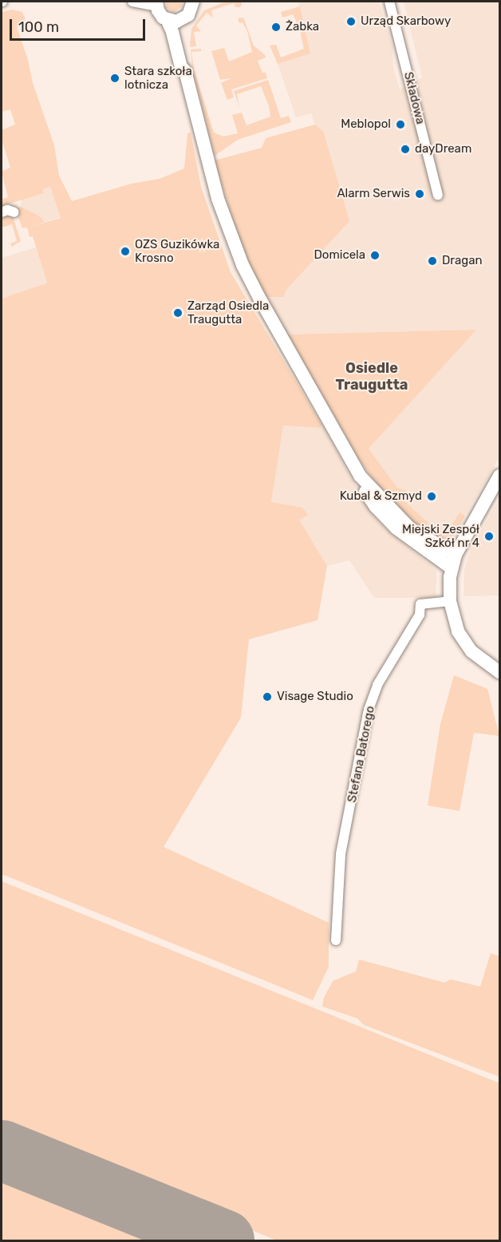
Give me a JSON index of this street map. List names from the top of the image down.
{
  "streets": {
    "street": ["Składowa", "Stefana Batorego"]
  },
  "districts": ["Osiedle Traugutta"],
  "places": [
    "Urząd Skarbowy",
    "Żabka",
    "Stara szkoła lotnicza",
    "Meblopol",
    "dayDream",
    "Alarm Serwis",
    "OZS Guzikówka Krosno",
    "Domicela",
    "Dragan",
    "Zarząd Osiedla Traugutta",
    "Kubal & Szmyd",
    "Miejski Zespół Szkół nr 4",
    "Visage Studio"
  ],
  "scale_bar": "100 m"
}
